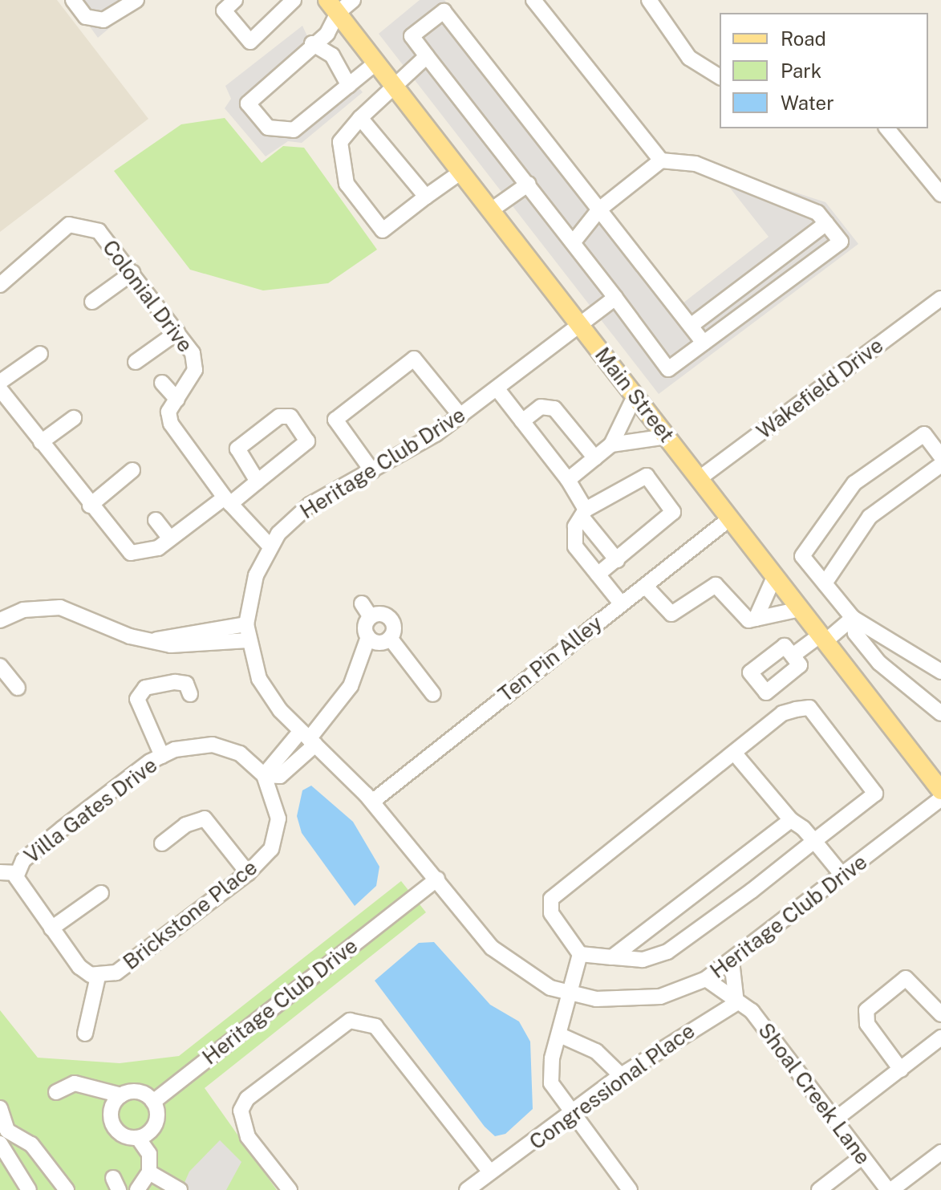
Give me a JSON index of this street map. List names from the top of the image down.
{
  "streets": {
    "main road": ["Main Street"],
    "street": [
      "Colonial Drive",
      "Wakefield Drive",
      "Heritage Club Drive",
      "Ten Pin Alley",
      "Villa Gates Drive",
      "Brickstone Place",
      "Congressional Place",
      "Shoal Creek Lane"
    ]
  },
  "crossings": [
    ["Colonial Drive", "Heritage Club Drive"],
    ["Wakefield Drive", "Main Street"],
    ["Main Street", "Heritage Club Drive"],
    ["Main Street", "Ten Pin Alley"],
    ["Heritage Club Drive", "Ten Pin Alley"],
    ["Heritage Club Drive", "Shoal Creek Lane"],
    ["Villa Gates Drive", "Brickstone Place"],
    ["Congressional Place", "Shoal Creek Lane"]
  ],
  "legend": ["Road", "Park", "Water"]
}
